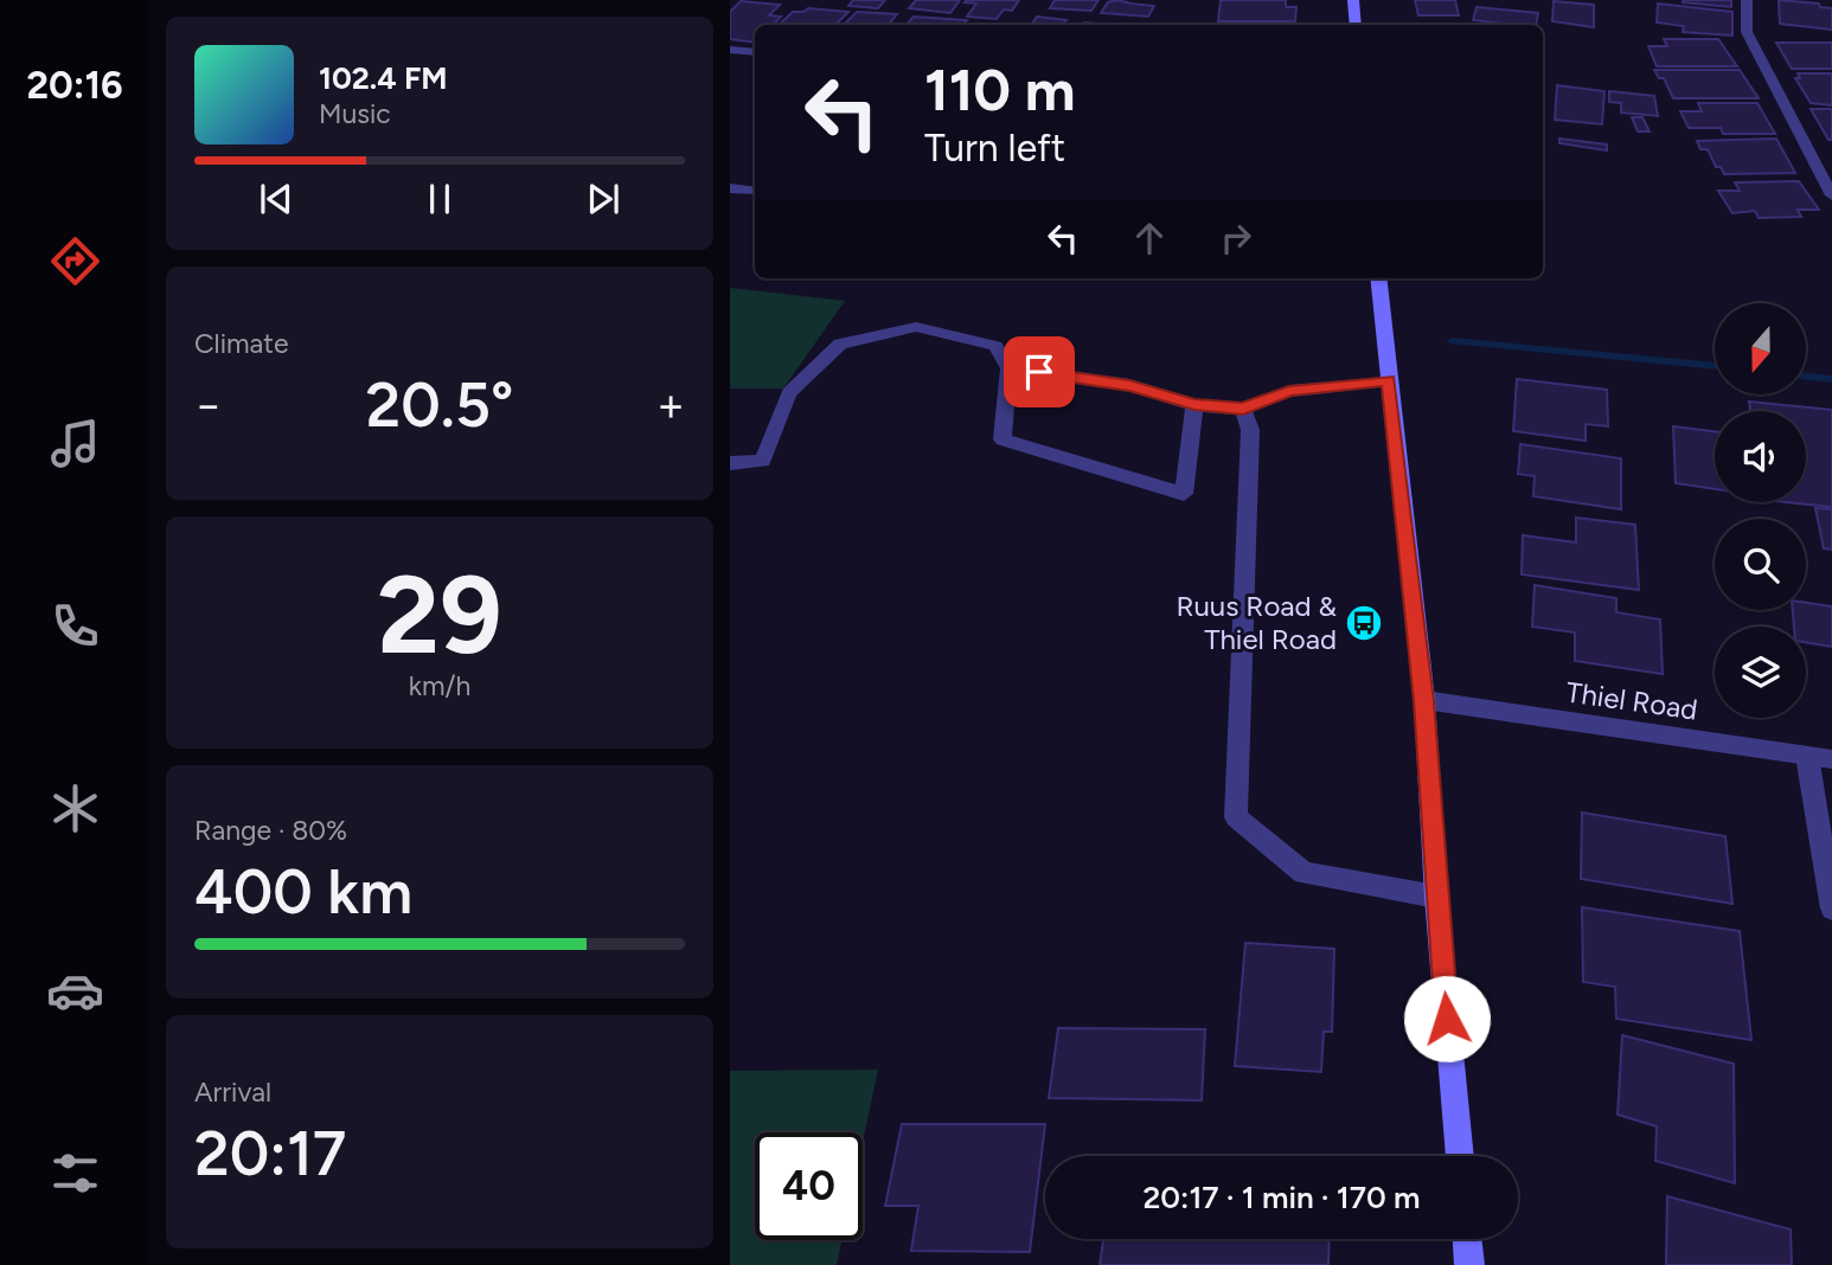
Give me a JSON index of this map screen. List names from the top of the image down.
{
  "streets": {
    "street": ["Thiel Road"]
  },
  "places": {
    "bus stop": ["Ruus Road & Thiel Road"]
  },
  "north": "bottom",
  "page": {
    "tabs": "20:16",
    "turn": ["110 m", "Turn left"],
    "song": ["102.4 FM", "Music"],
    "tile": [
      "Climate",
      ["29", "km/h"],
      ["Range · 80%", "400 km"],
      ["Arrival", "20:17"]
    ],
    "heat": ["−", "20.5°", "+"],
    "limit": "40",
    "trip": "20:17 · 1 min · 170 m"
  }
}
